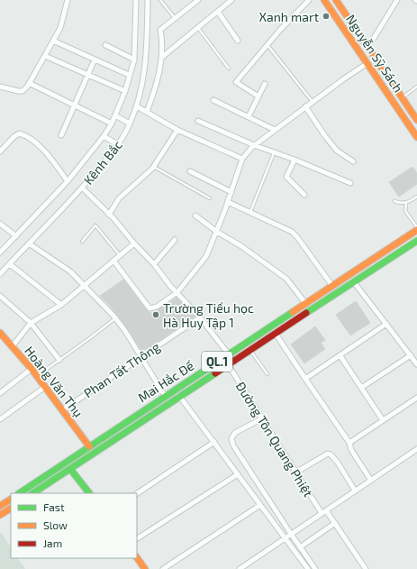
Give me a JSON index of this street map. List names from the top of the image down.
{
  "streets": {
    "main road": [
      "Nguyễn Sỹ Sách",
      "QL.1",
      "Hoàng Văn Thụ",
      "Mai Hắc Đế"
    ],
    "street": ["Kênh Bắc", "Phan Tất Thông", "Đường Tôn Quang Phiệt"]
  },
  "crossings": [
    ["Phan Tất Thông", "Hoàng Văn Thụ"],
    ["Hoàng Văn Thụ", "Mai Hắc Đế"],
    ["Mai Hắc Đế", "Đường Tôn Quang Phiệt"]
  ],
  "places": ["Xanh mart", "Trường Tiểu học Hà Huy Tập 1"],
  "legend": ["Fast", "Slow", "Jam"]
}
